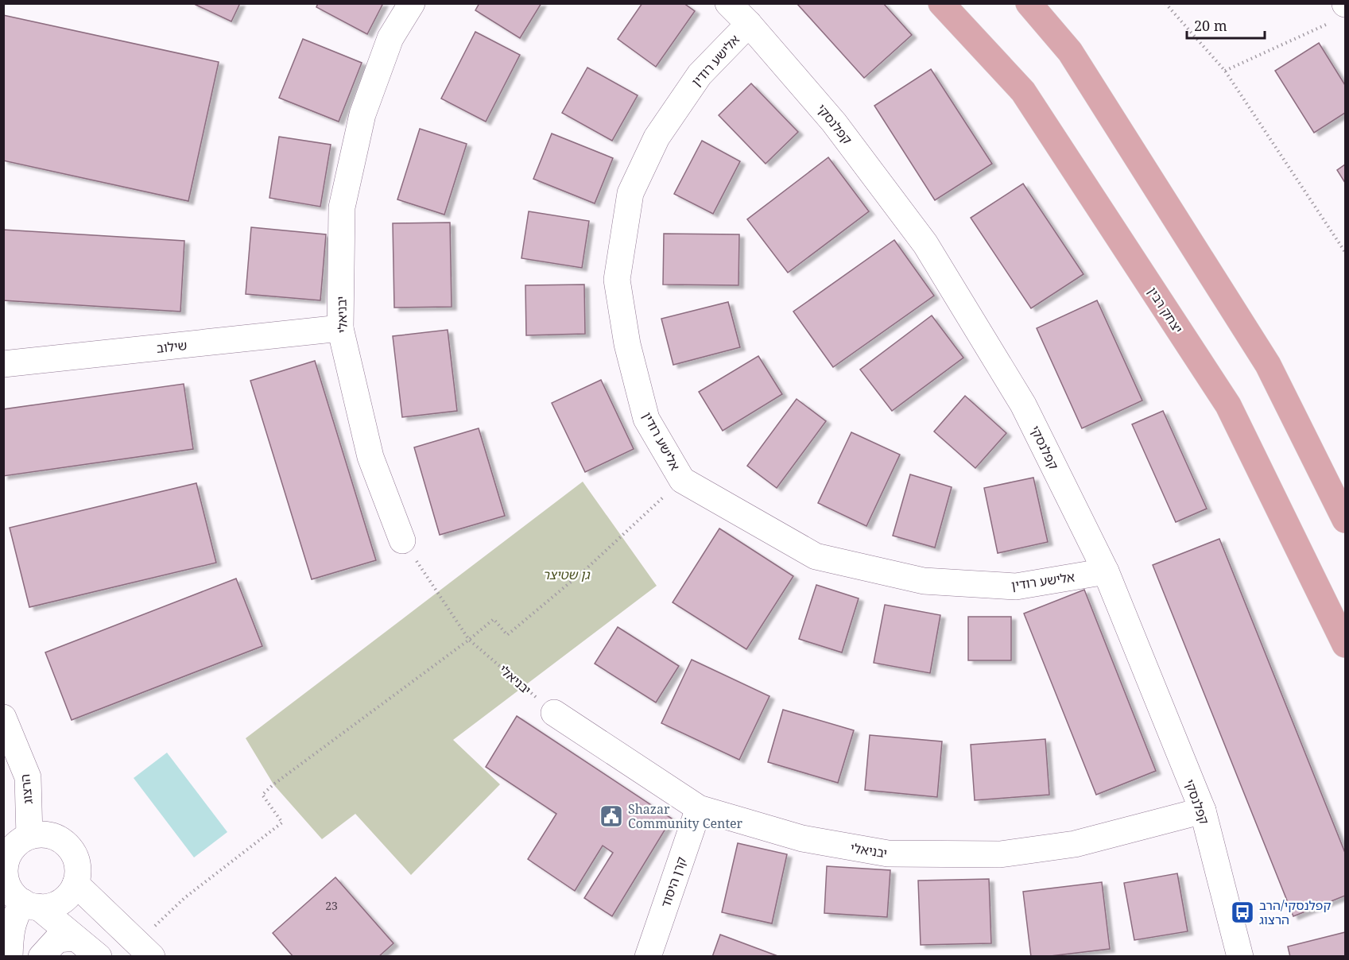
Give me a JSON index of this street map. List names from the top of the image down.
{
  "streets": {
    "main road": ["יצחק רבין"],
    "street": [
      "אלישע רודין",
      "קפלנסקי",
      "יבניאלי",
      "שילוב",
      "הרצוג",
      "קרן היסוד"
    ]
  },
  "crossings": [
    ["אלישע רודין", "קפלנסקי"],
    ["קפלנסקי", "יבניאלי"],
    ["יבניאלי", "שילוב"],
    ["יבניאלי", "קרן היסוד"]
  ],
  "parks": ["גן שטיצר"],
  "places": {
    "public building": ["Shazar Community Center"],
    "bus stop": ["קפלנסקי/הרב הרצוג"]
  },
  "house_numbers": ["23"],
  "scale_bar": "20 m"
}
